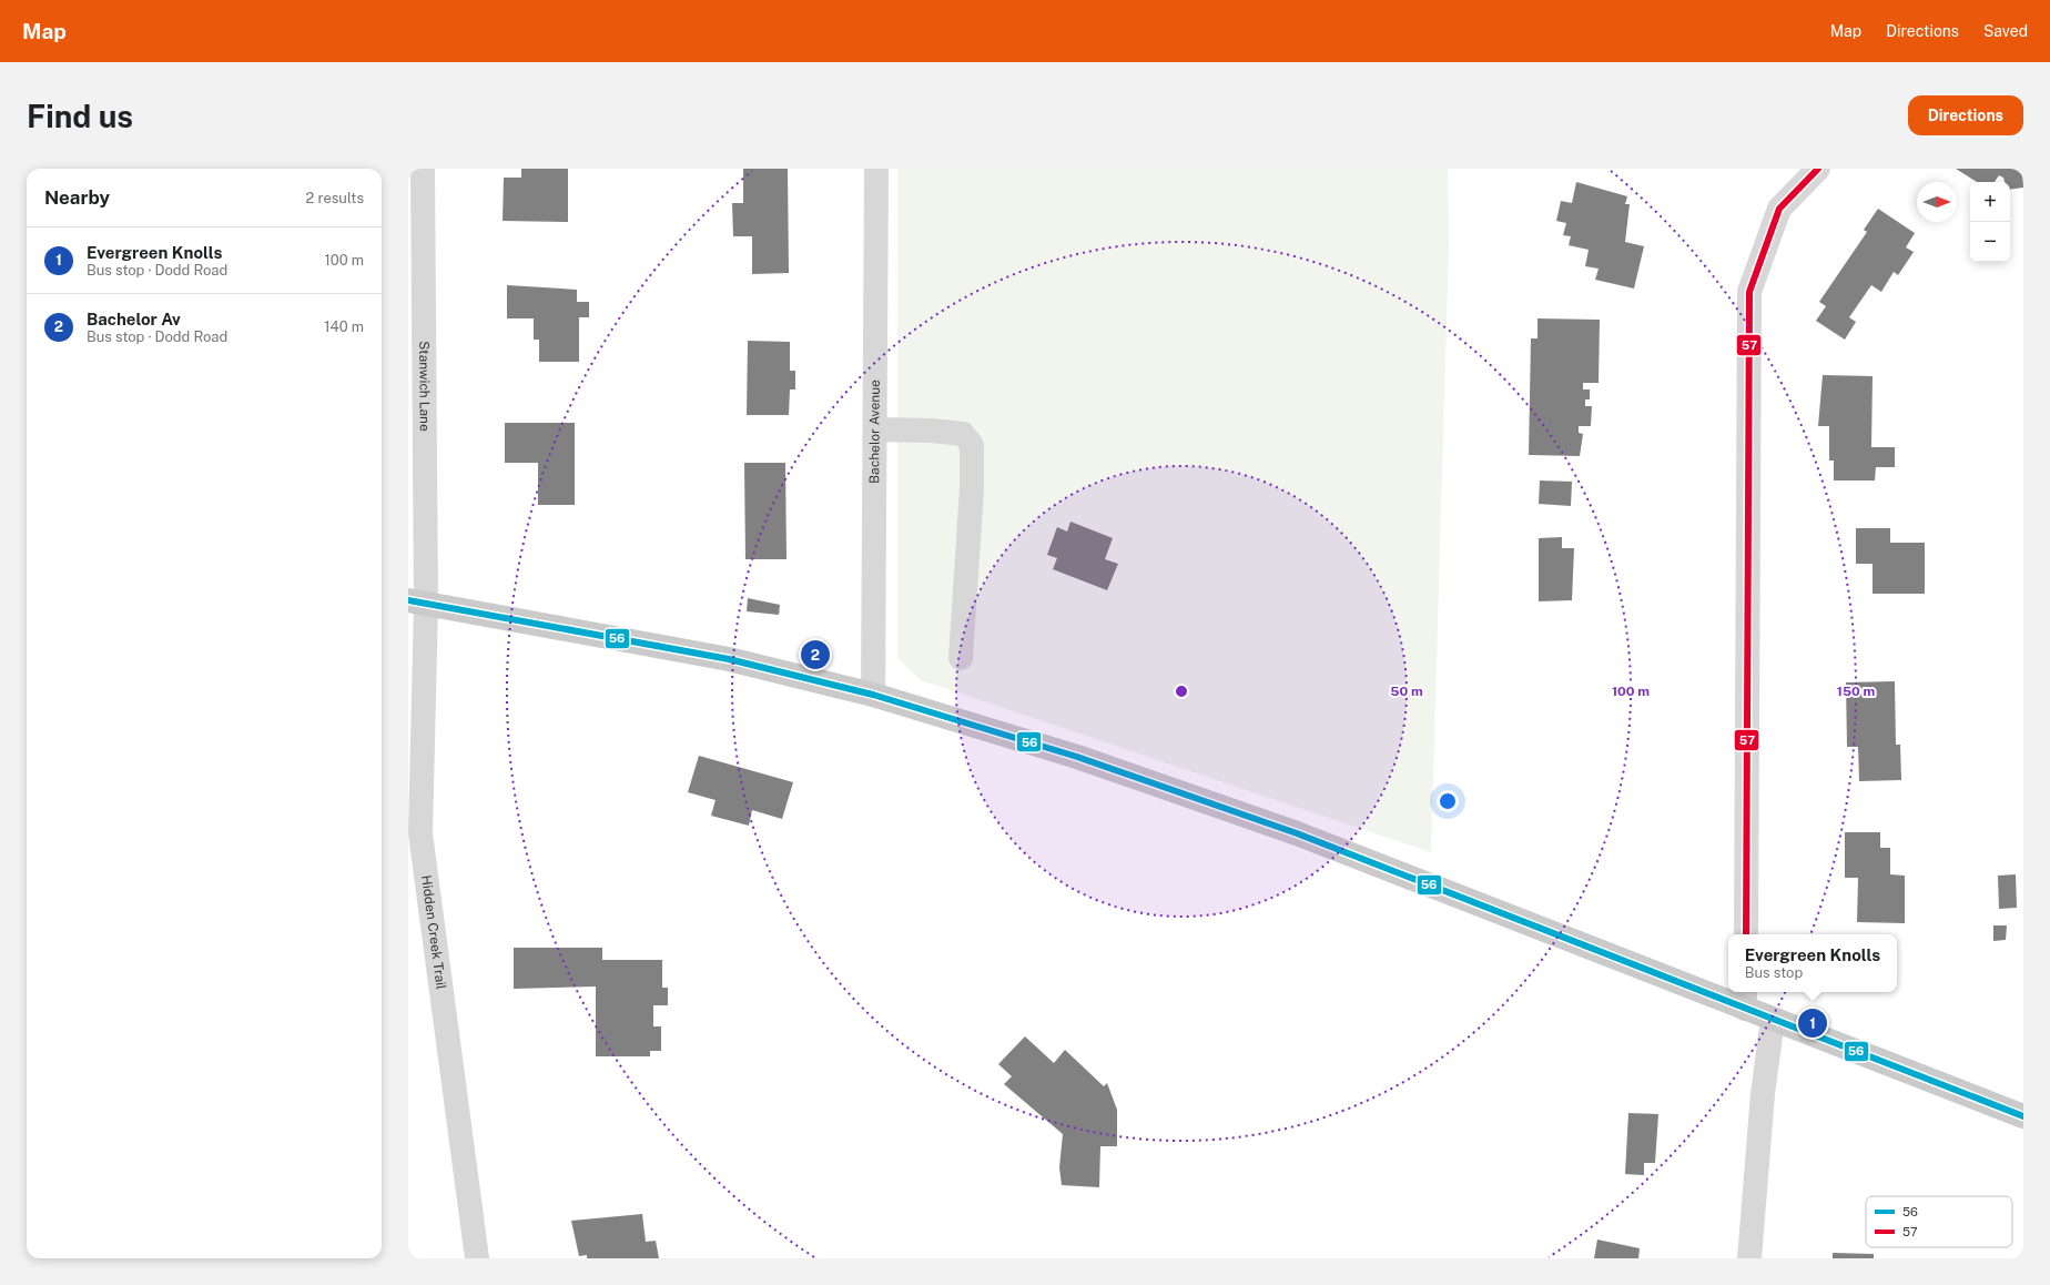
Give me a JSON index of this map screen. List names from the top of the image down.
{
  "streets": {
    "street": ["Stanwich Lane", "Bachelor Avenue", "Hidden Creek Trail"]
  },
  "crossings": [
    ["Stanwich Lane", "Hidden Creek Trail"]
  ],
  "lines": ["transit line 57", "transit line 56"],
  "legend": ["56", "57"],
  "north": "right",
  "page": {
    "header": "Map",
    "nav": ["Map", "Directions", "Saved"],
    "buttons": "Directions",
    "title": "Find us",
    "heading": ["Nearby", "2 results"],
    "map_buttons": ["+", "−"],
    "list": [
      {
        "mark": "1",
        "name": "Evergreen Knolls",
        "note": "Bus stop · Dodd Road",
        "value": "100 m"
      },
      {
        "mark": "2",
        "name": "Bachelor Av",
        "note": "Bus stop · Dodd Road",
        "value": "140 m"
      }
    ],
    "pins": ["2", "1"],
    "popup": ["Evergreen Knolls", "Bus stop"]
  },
  "rings": ["50 m", "100 m", "150 m"]
}
